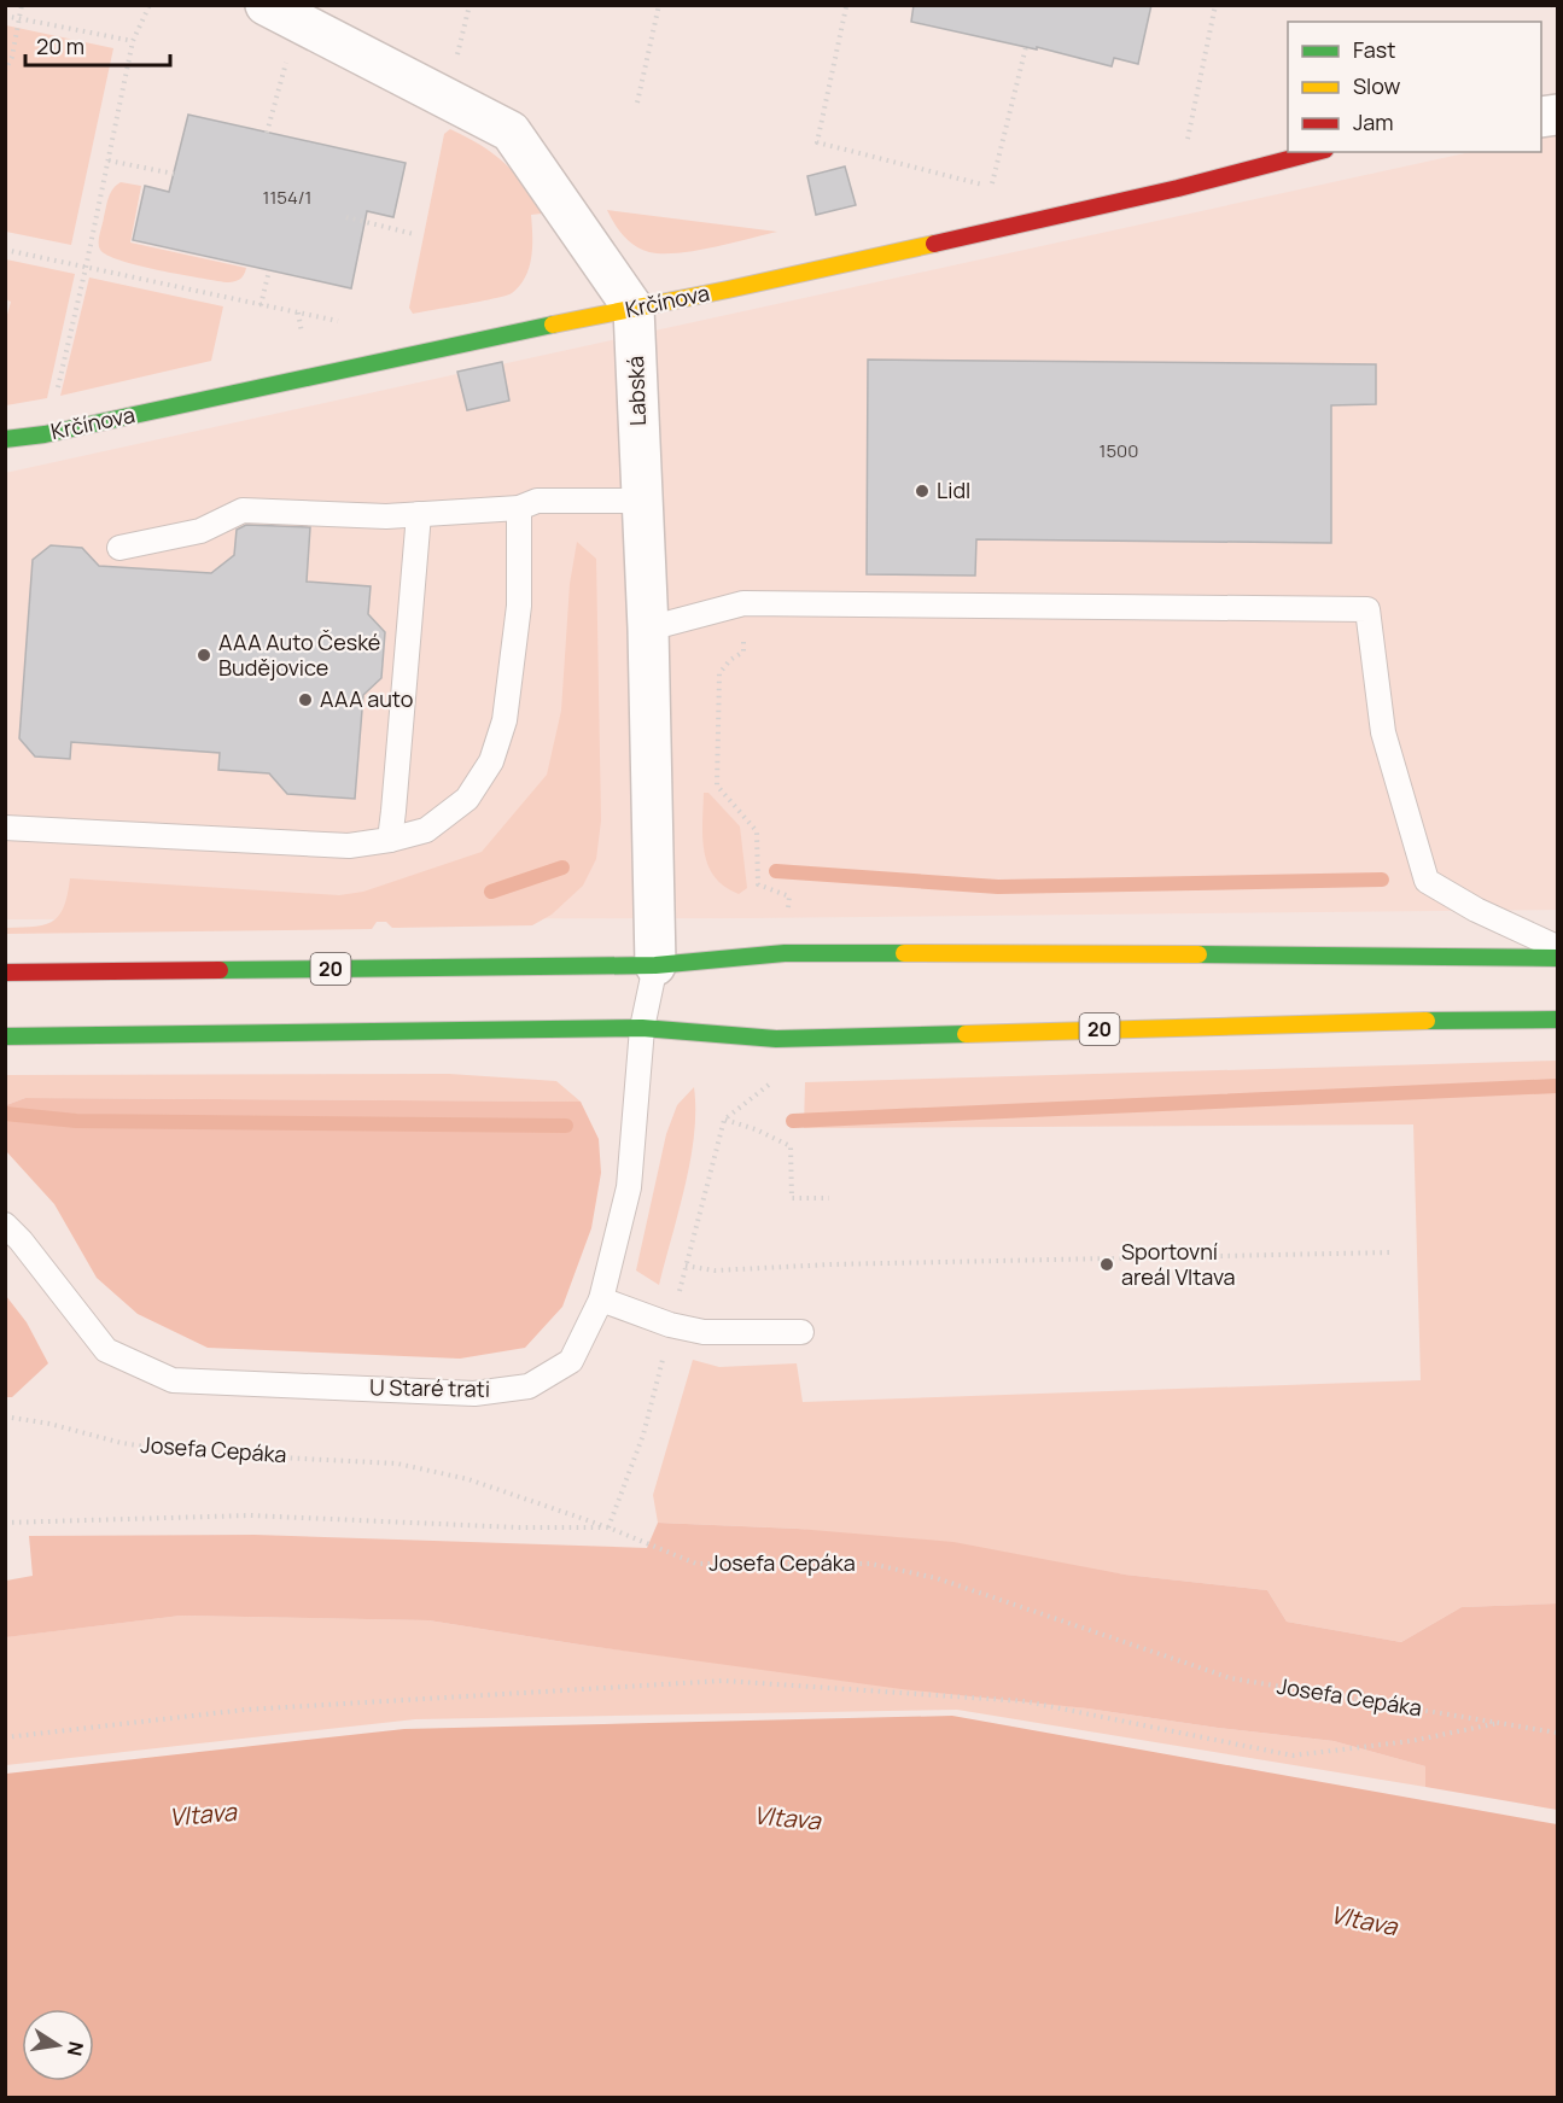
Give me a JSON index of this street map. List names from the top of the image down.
{
  "streets": {
    "main road": ["Krčínova", "20"],
    "street": ["Labská"],
    "lane": ["U Staré trati"],
    "path": ["Josefa Cepáka"]
  },
  "crossings": [
    ["Krčínova", "Labská"],
    ["Labská", "20"],
    ["Labská", "U Staré trati"],
    ["20", "U Staré trati"]
  ],
  "water": ["Vltava"],
  "places": [
    "Lidl",
    "AAA Auto České Budějovice",
    "AAA auto",
    "Sportovní areál Vltava"
  ],
  "house_numbers": ["1154/1", "1500"],
  "legend": ["Fast", "Slow", "Jam"],
  "scale_bar": "20 m",
  "north": "right"
}
